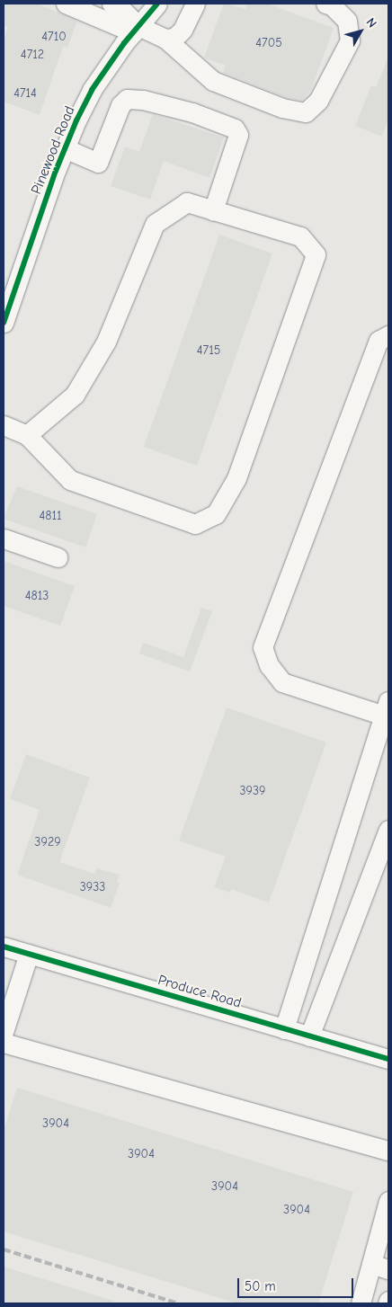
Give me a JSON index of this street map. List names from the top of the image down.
{
  "streets": {
    "street": ["Pinewood Road", "Produce Road"]
  },
  "house_numbers": [
    "4710",
    "4705",
    "4712",
    "4714",
    "4715",
    "4811",
    "4813",
    "3939",
    "3929",
    "3933",
    "3904",
    "3904",
    "3904",
    "3904"
  ],
  "scale_bar": "50 m",
  "north": "top right"
}
